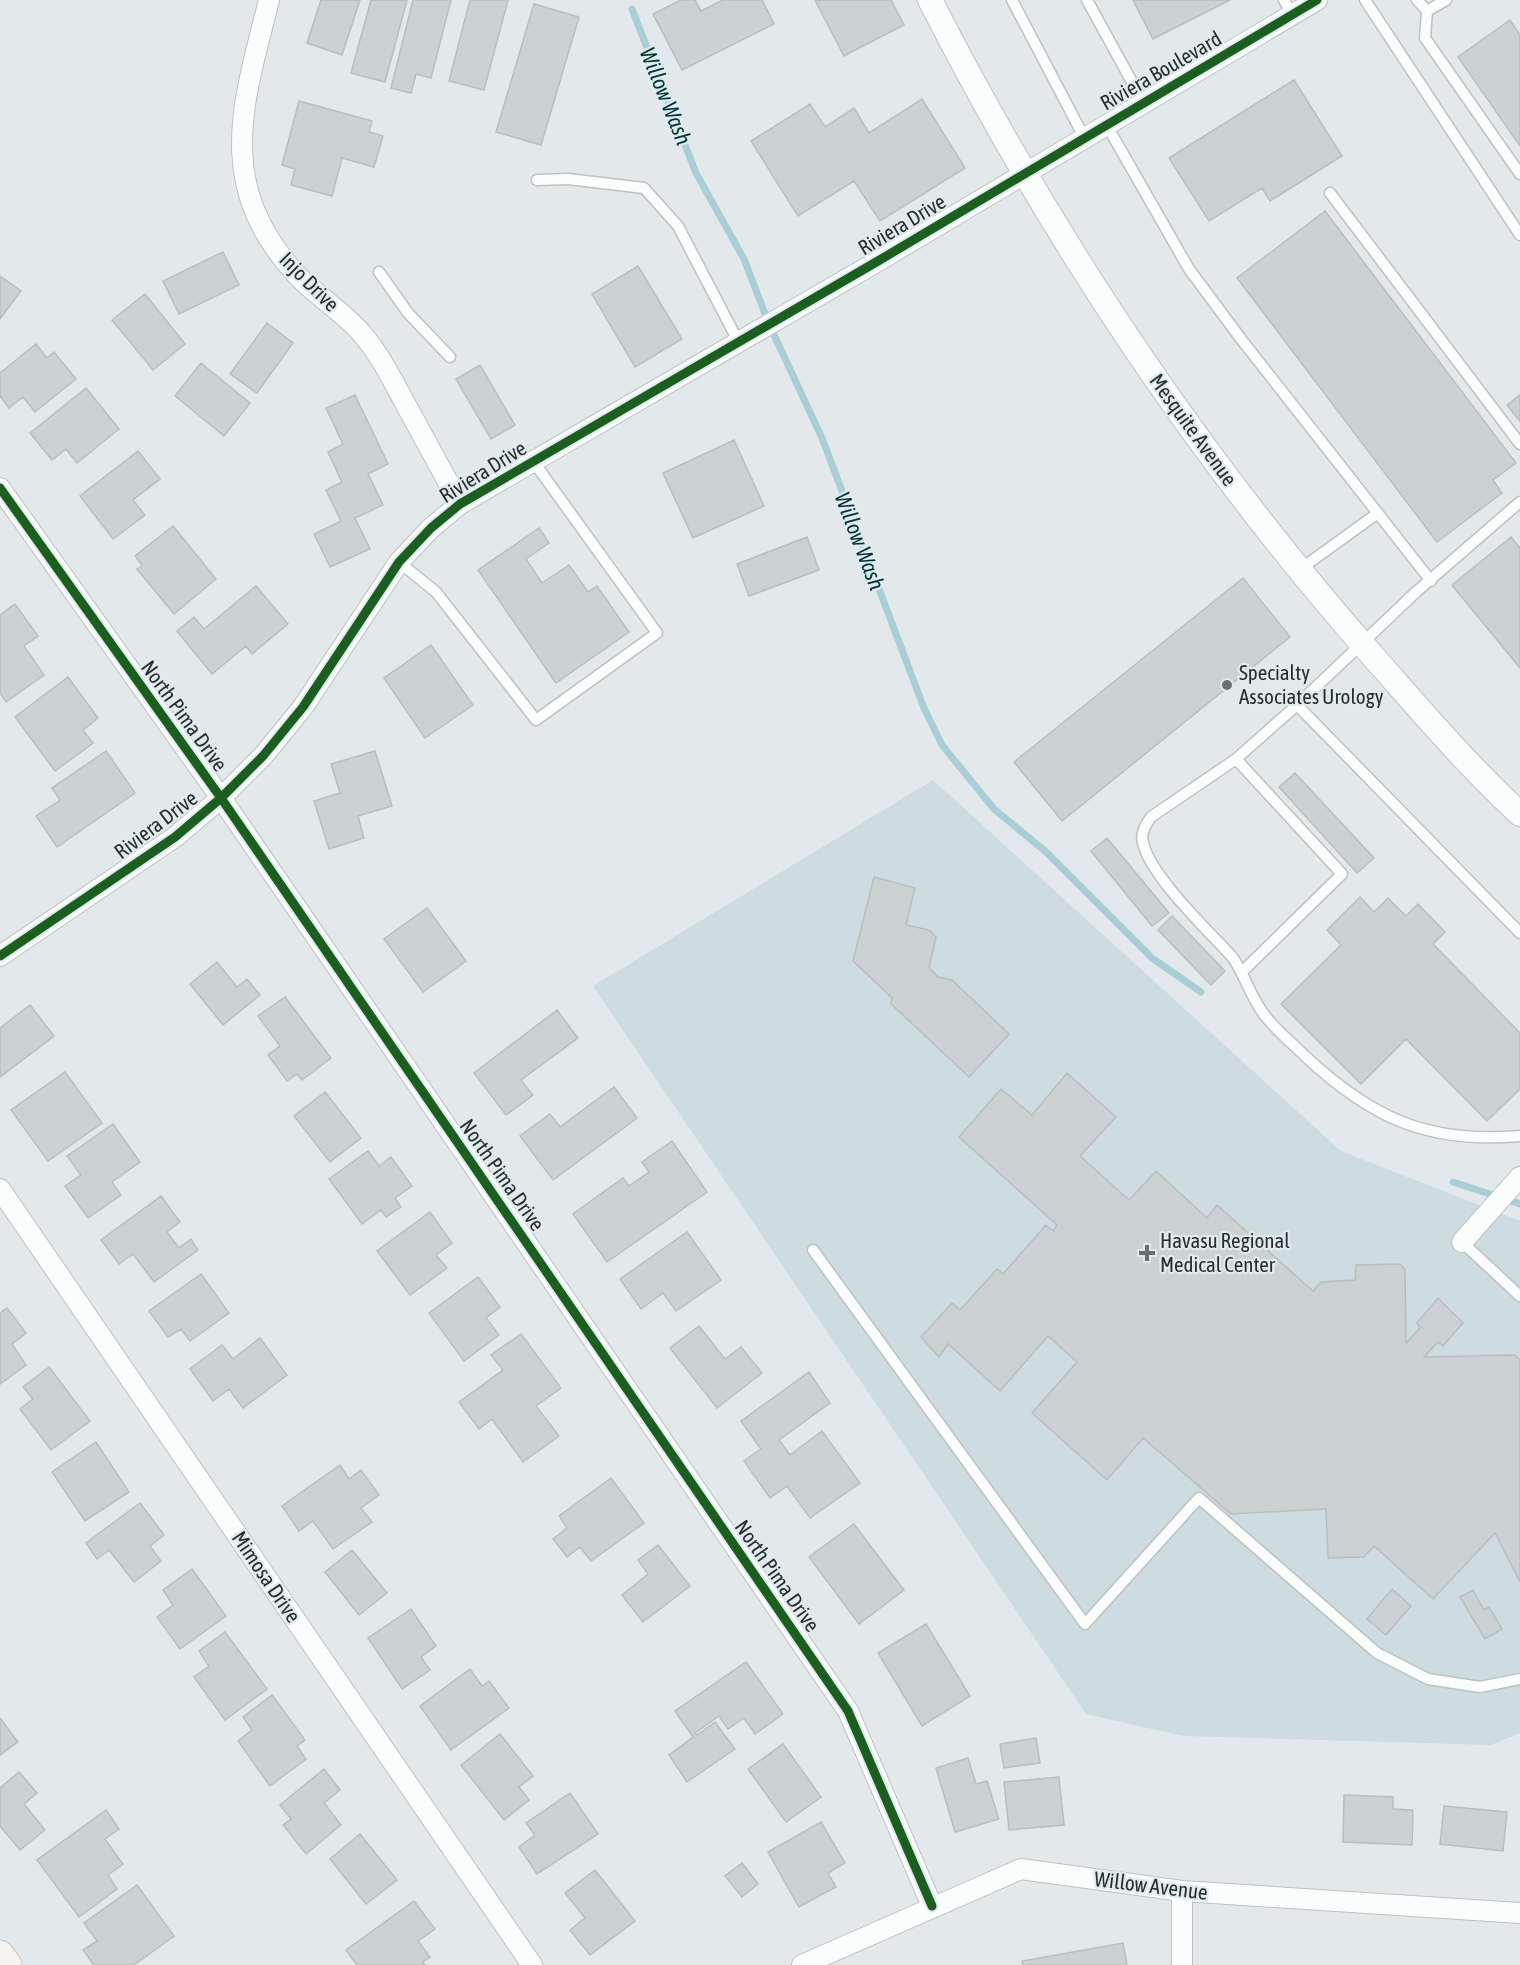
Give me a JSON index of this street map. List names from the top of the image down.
{
  "streets": {
    "street": [
      "Riviera Boulevard",
      "Riviera Drive",
      "Injo Drive",
      "Mesquite Avenue",
      "North Pima Drive",
      "Mimosa Drive",
      "Willow Avenue"
    ]
  },
  "crossings": [
    ["Riviera Boulevard", "Riviera Drive"],
    ["Riviera Boulevard", "Mesquite Avenue"],
    ["Riviera Drive", "Injo Drive"],
    ["Riviera Drive", "Mesquite Avenue"],
    ["Riviera Drive", "North Pima Drive"],
    ["North Pima Drive", "Willow Avenue"]
  ],
  "water": ["Willow Wash"],
  "places": {
    "other": ["Specialty Associates Urology"],
    "health": ["Havasu Regional Medical Center"]
  }
}
